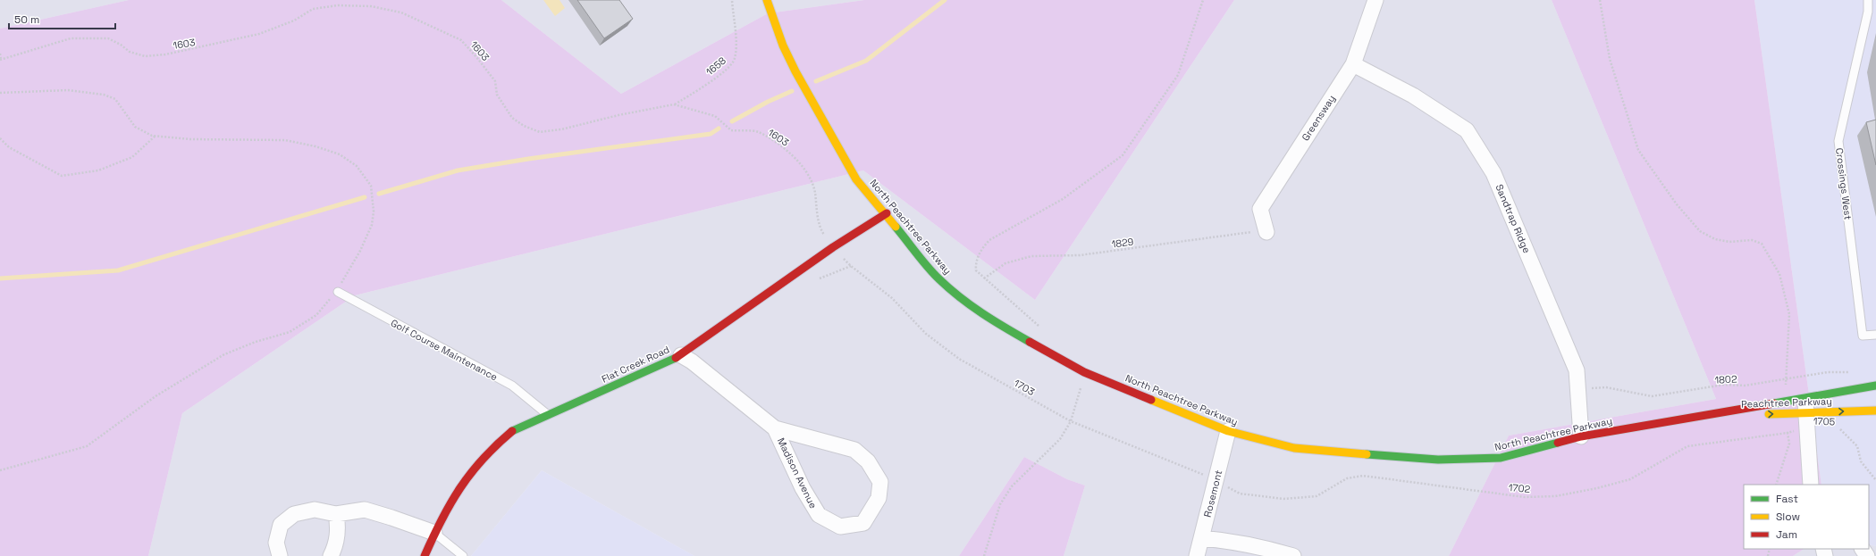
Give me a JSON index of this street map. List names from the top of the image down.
{
  "streets": {
    "street": [
      "Greensway",
      "Sandtrap Ridge",
      "North Peachtree Parkway",
      "Flat Creek Road",
      "Peachtree Parkway",
      "Madison Avenue",
      "Rosemont"
    ],
    "lane": ["Crossings West", "Golf Course Maintenance"],
    "path": [
      "1603",
      "1658",
      "1829",
      "1802",
      "1703",
      "1705",
      "1702"
    ]
  },
  "crossings": [
    ["1603", "1658"],
    ["1603", "Flat Creek Road"],
    ["1603", "1703"],
    ["Greensway", "Sandtrap Ridge"],
    ["Greensway", "1829"],
    ["Sandtrap Ridge", "North Peachtree Parkway"],
    ["Sandtrap Ridge", "1802"],
    ["North Peachtree Parkway", "Flat Creek Road"],
    ["North Peachtree Parkway", "Peachtree Parkway"],
    ["North Peachtree Parkway", "Rosemont"],
    ["Golf Course Maintenance", "Flat Creek Road"],
    ["Flat Creek Road", "Madison Avenue"],
    ["1703", "1702"],
    ["1703", "Rosemont"],
    ["1705", "1702"],
    ["1702", "Rosemont"]
  ],
  "one_way": ["Peachtree Parkway"],
  "legend": ["Fast", "Slow", "Jam"],
  "scale_bar": "50 m"
}
